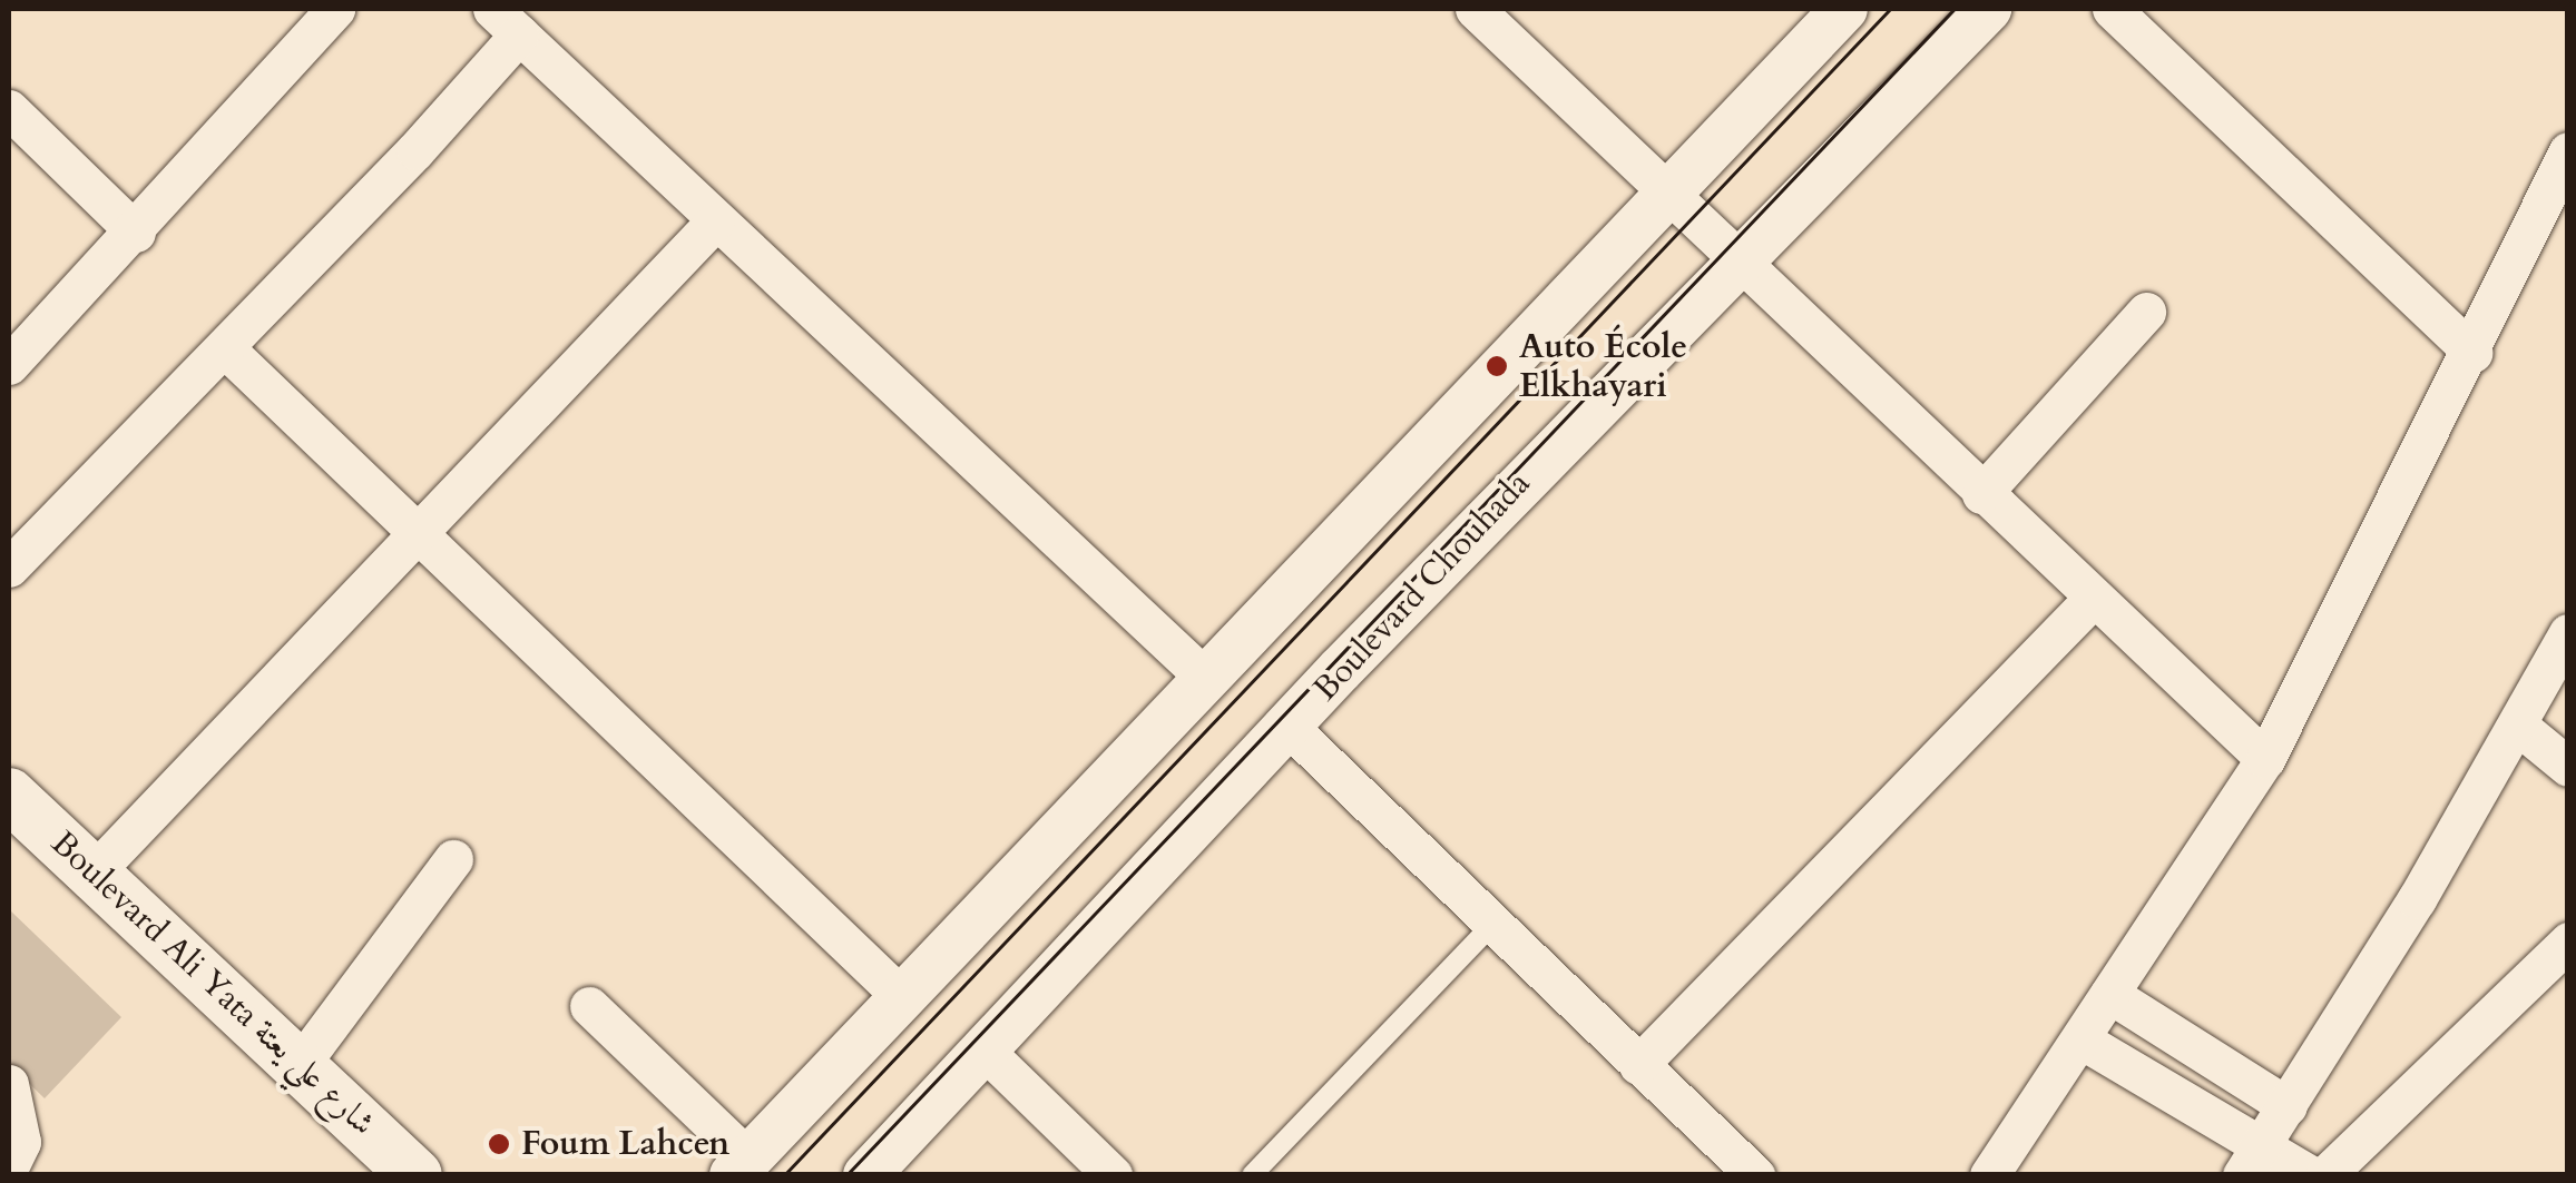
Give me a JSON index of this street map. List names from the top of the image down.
{
  "streets": {
    "main road": ["Boulevard Ali Yata شارع علي يعتة"],
    "street": ["Boulevard Chouhada"]
  },
  "places": ["Auto École Elkhayari", "Foum Lahcen"]
}
